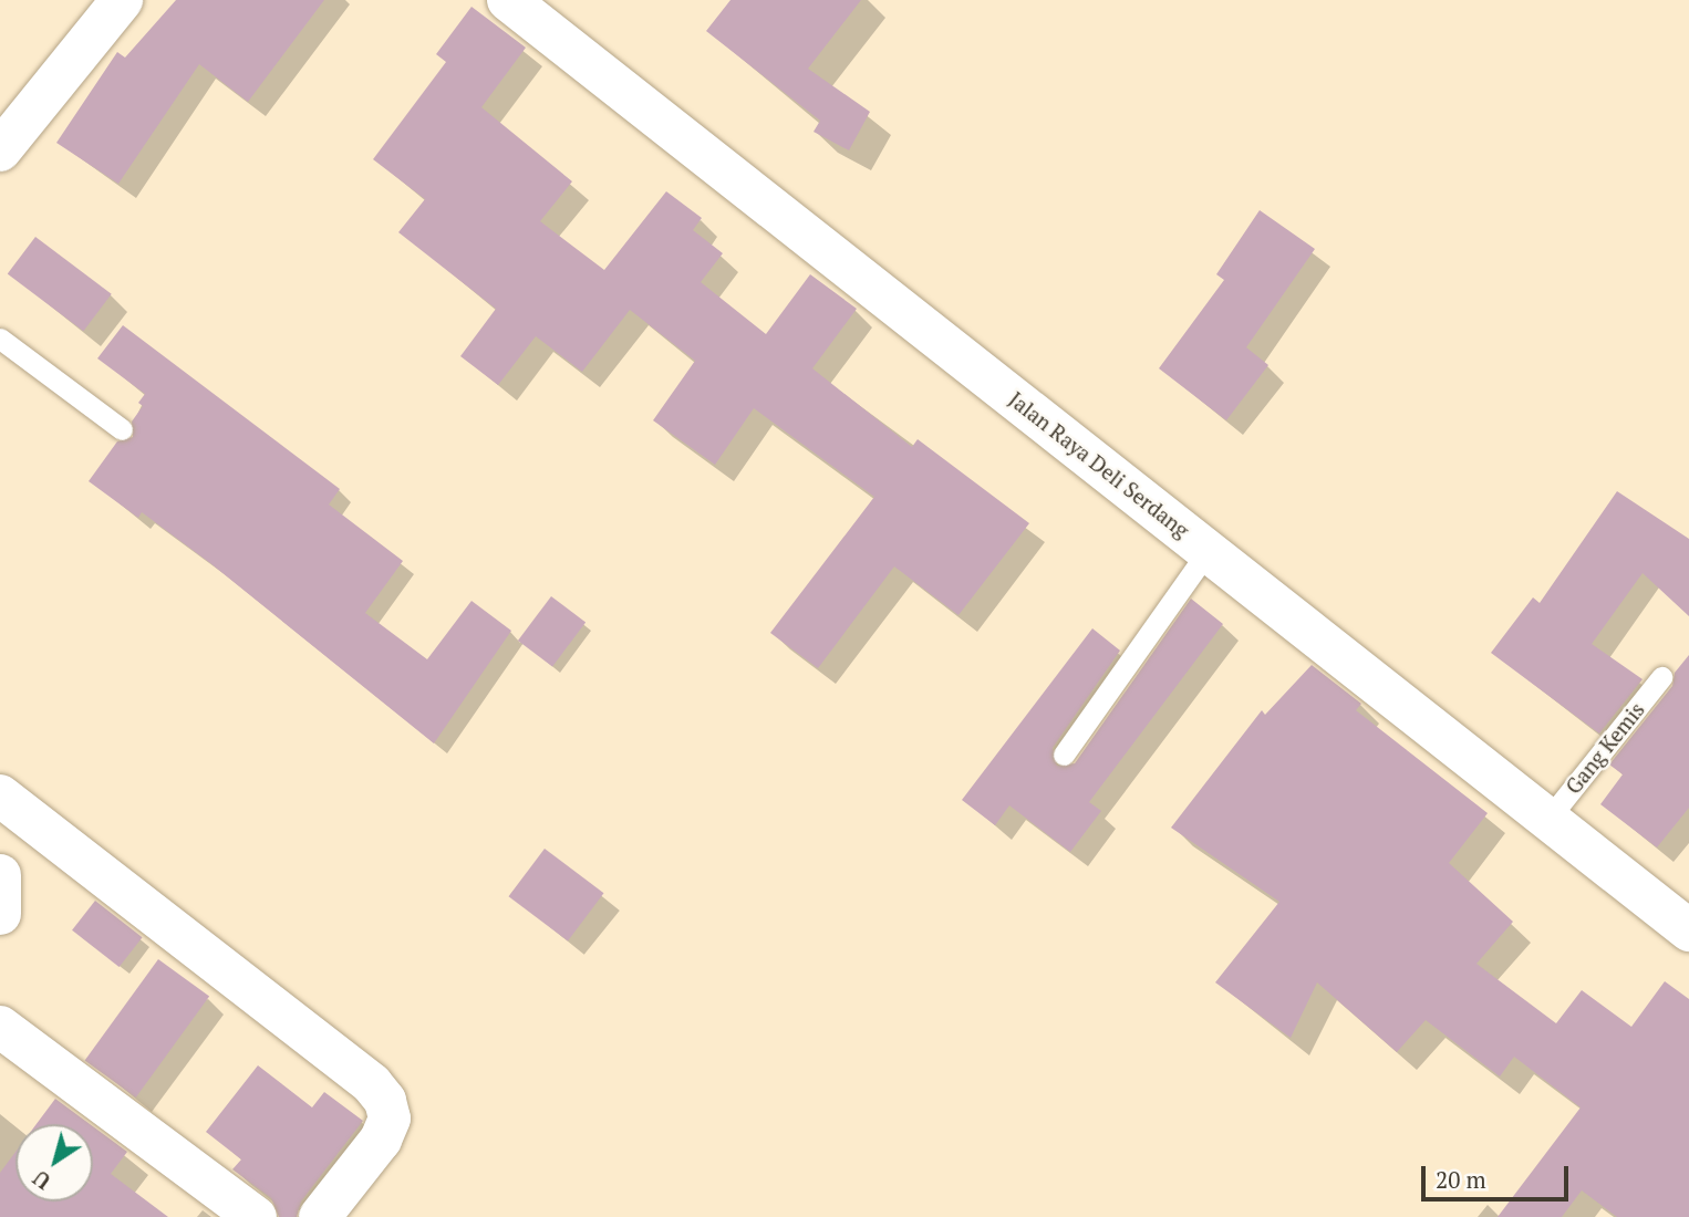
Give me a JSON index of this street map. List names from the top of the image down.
{
  "streets": {
    "main road": ["Jalan Raya Deli Serdang"],
    "lane": ["Gang Kemis"]
  },
  "crossings": [
    ["Jalan Raya Deli Serdang", "Gang Kemis"]
  ],
  "scale_bar": "20 m",
  "north": "bottom left"
}
